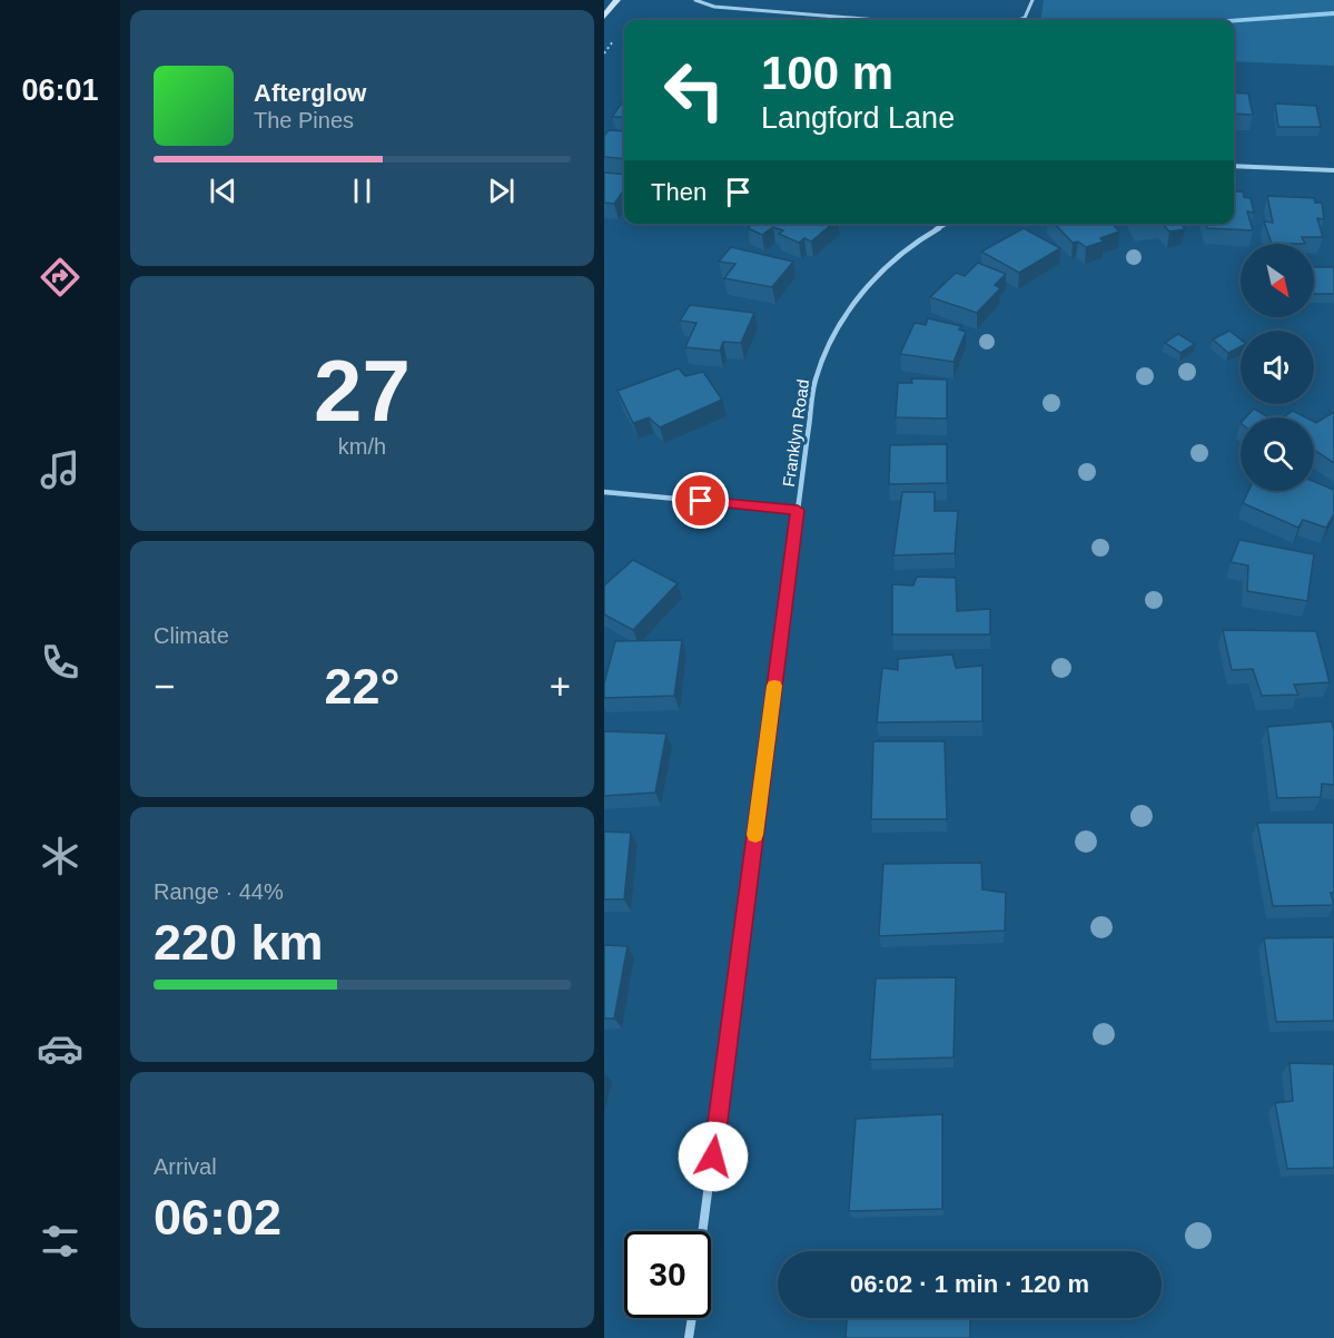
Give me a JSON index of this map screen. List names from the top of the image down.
{
  "streets": {
    "street": ["Franklyn Road"]
  },
  "north": "bottom right",
  "page": {
    "tabs": "06:01",
    "turn": ["100 m", "Langford Lane"],
    "song": ["Afterglow", "The Pines"],
    "then": "Then",
    "tile": [
      ["27", "km/h"],
      "Climate",
      ["Range · 44%", "220 km"],
      ["Arrival", "06:02"]
    ],
    "heat": ["−", "22°", "+"],
    "limit": "30",
    "trip": "06:02 · 1 min · 120 m"
  }
}
